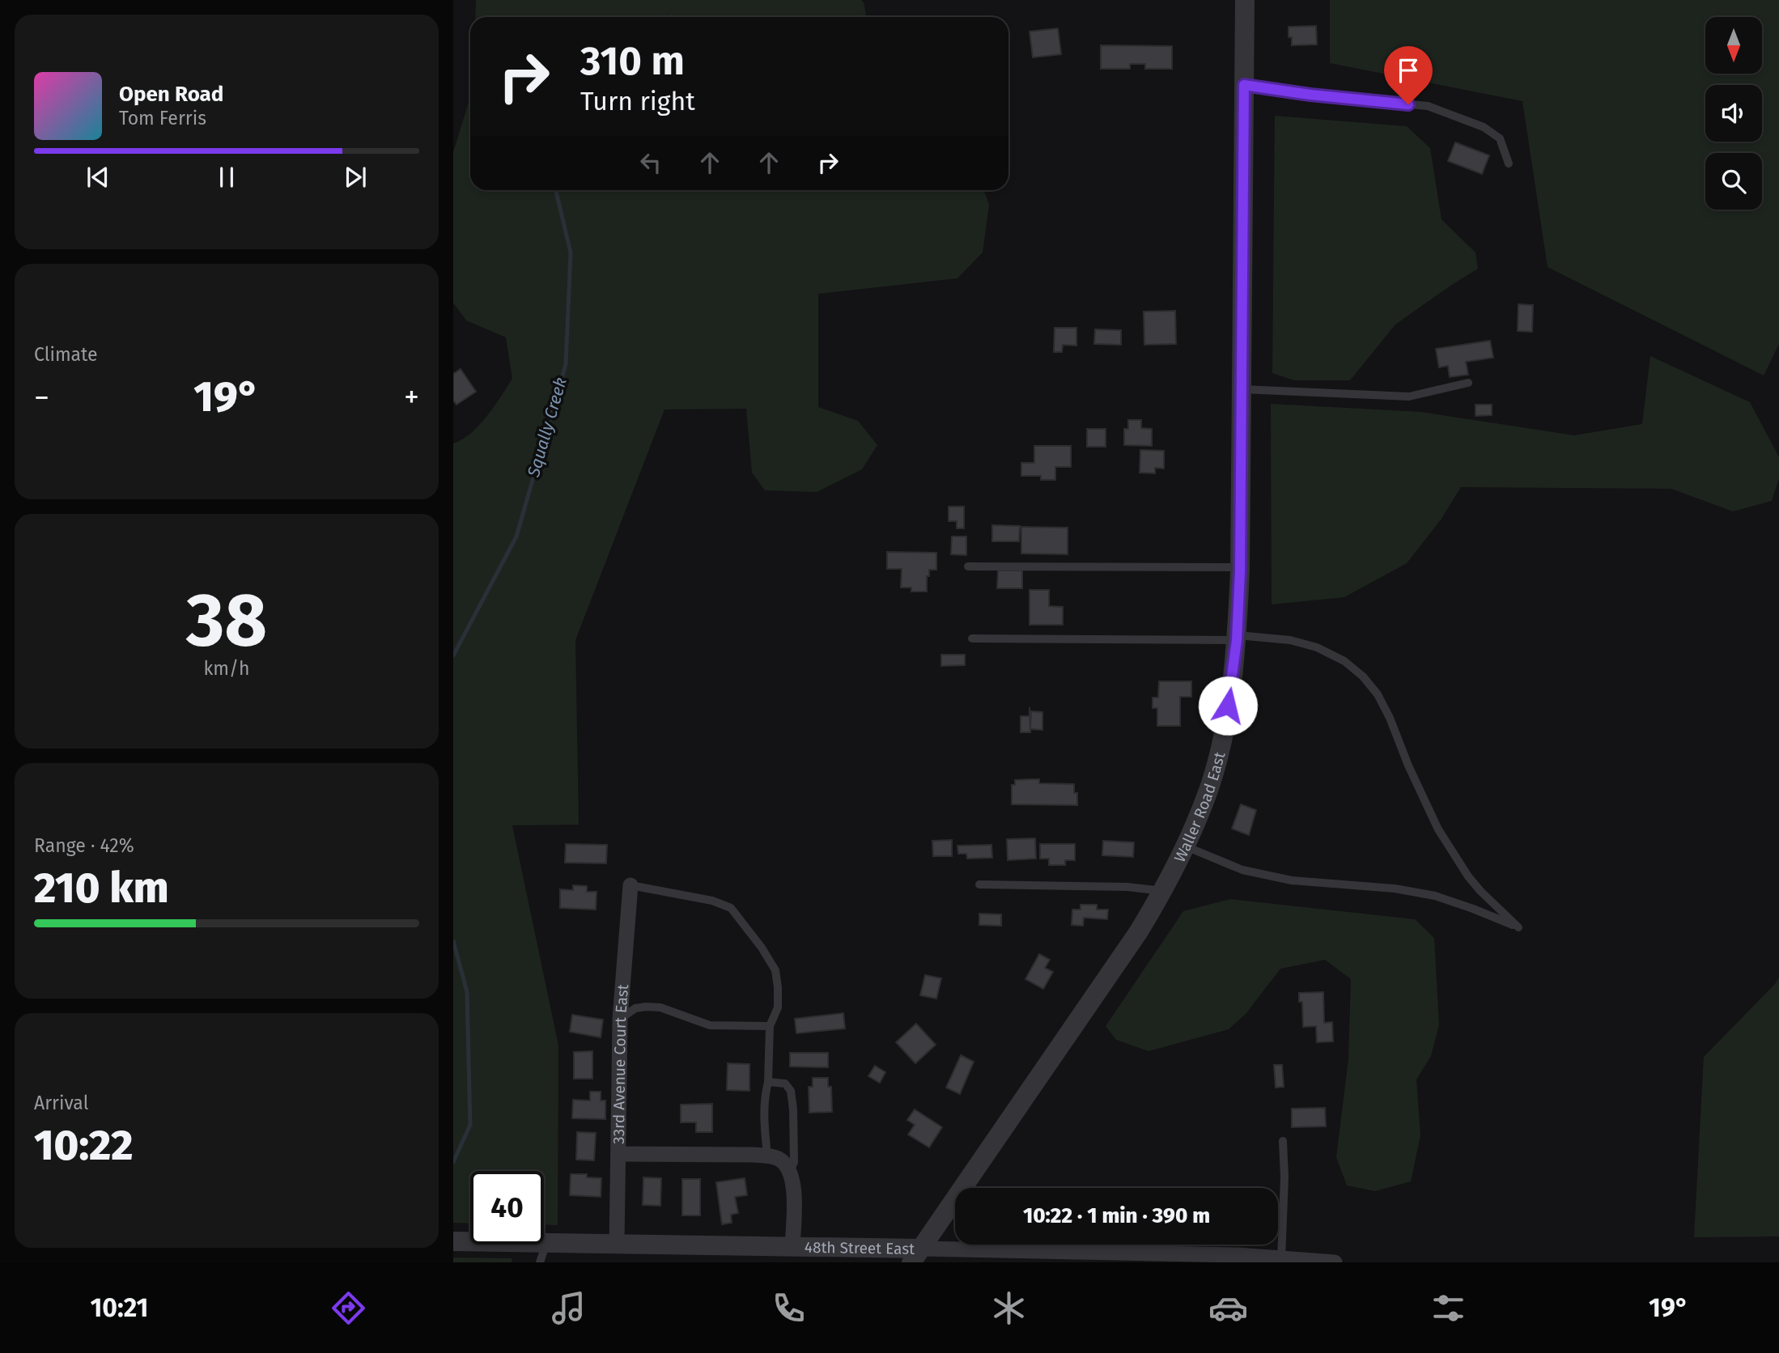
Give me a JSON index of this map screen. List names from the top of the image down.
{
  "streets": {
    "street": ["Waller Road East", "33rd Avenue Court East", "48th Street East"]
  },
  "crossings": [
    ["Waller Road East", "48th Street East"],
    ["33rd Avenue Court East", "48th Street East"]
  ],
  "water": ["Squally Creek"],
  "north": "bottom",
  "page": {
    "turn": ["310 m", "Turn right"],
    "song": ["Open Road", "Tom Ferris"],
    "tile": [
      "Climate",
      ["38", "km/h"],
      ["Range · 42%", "210 km"],
      ["Arrival", "10:22"]
    ],
    "heat": ["−", "19°", "+"],
    "limit": "40",
    "trip": "10:22 · 1 min · 390 m",
    "tabs": ["10:21", "19°"]
  }
}
